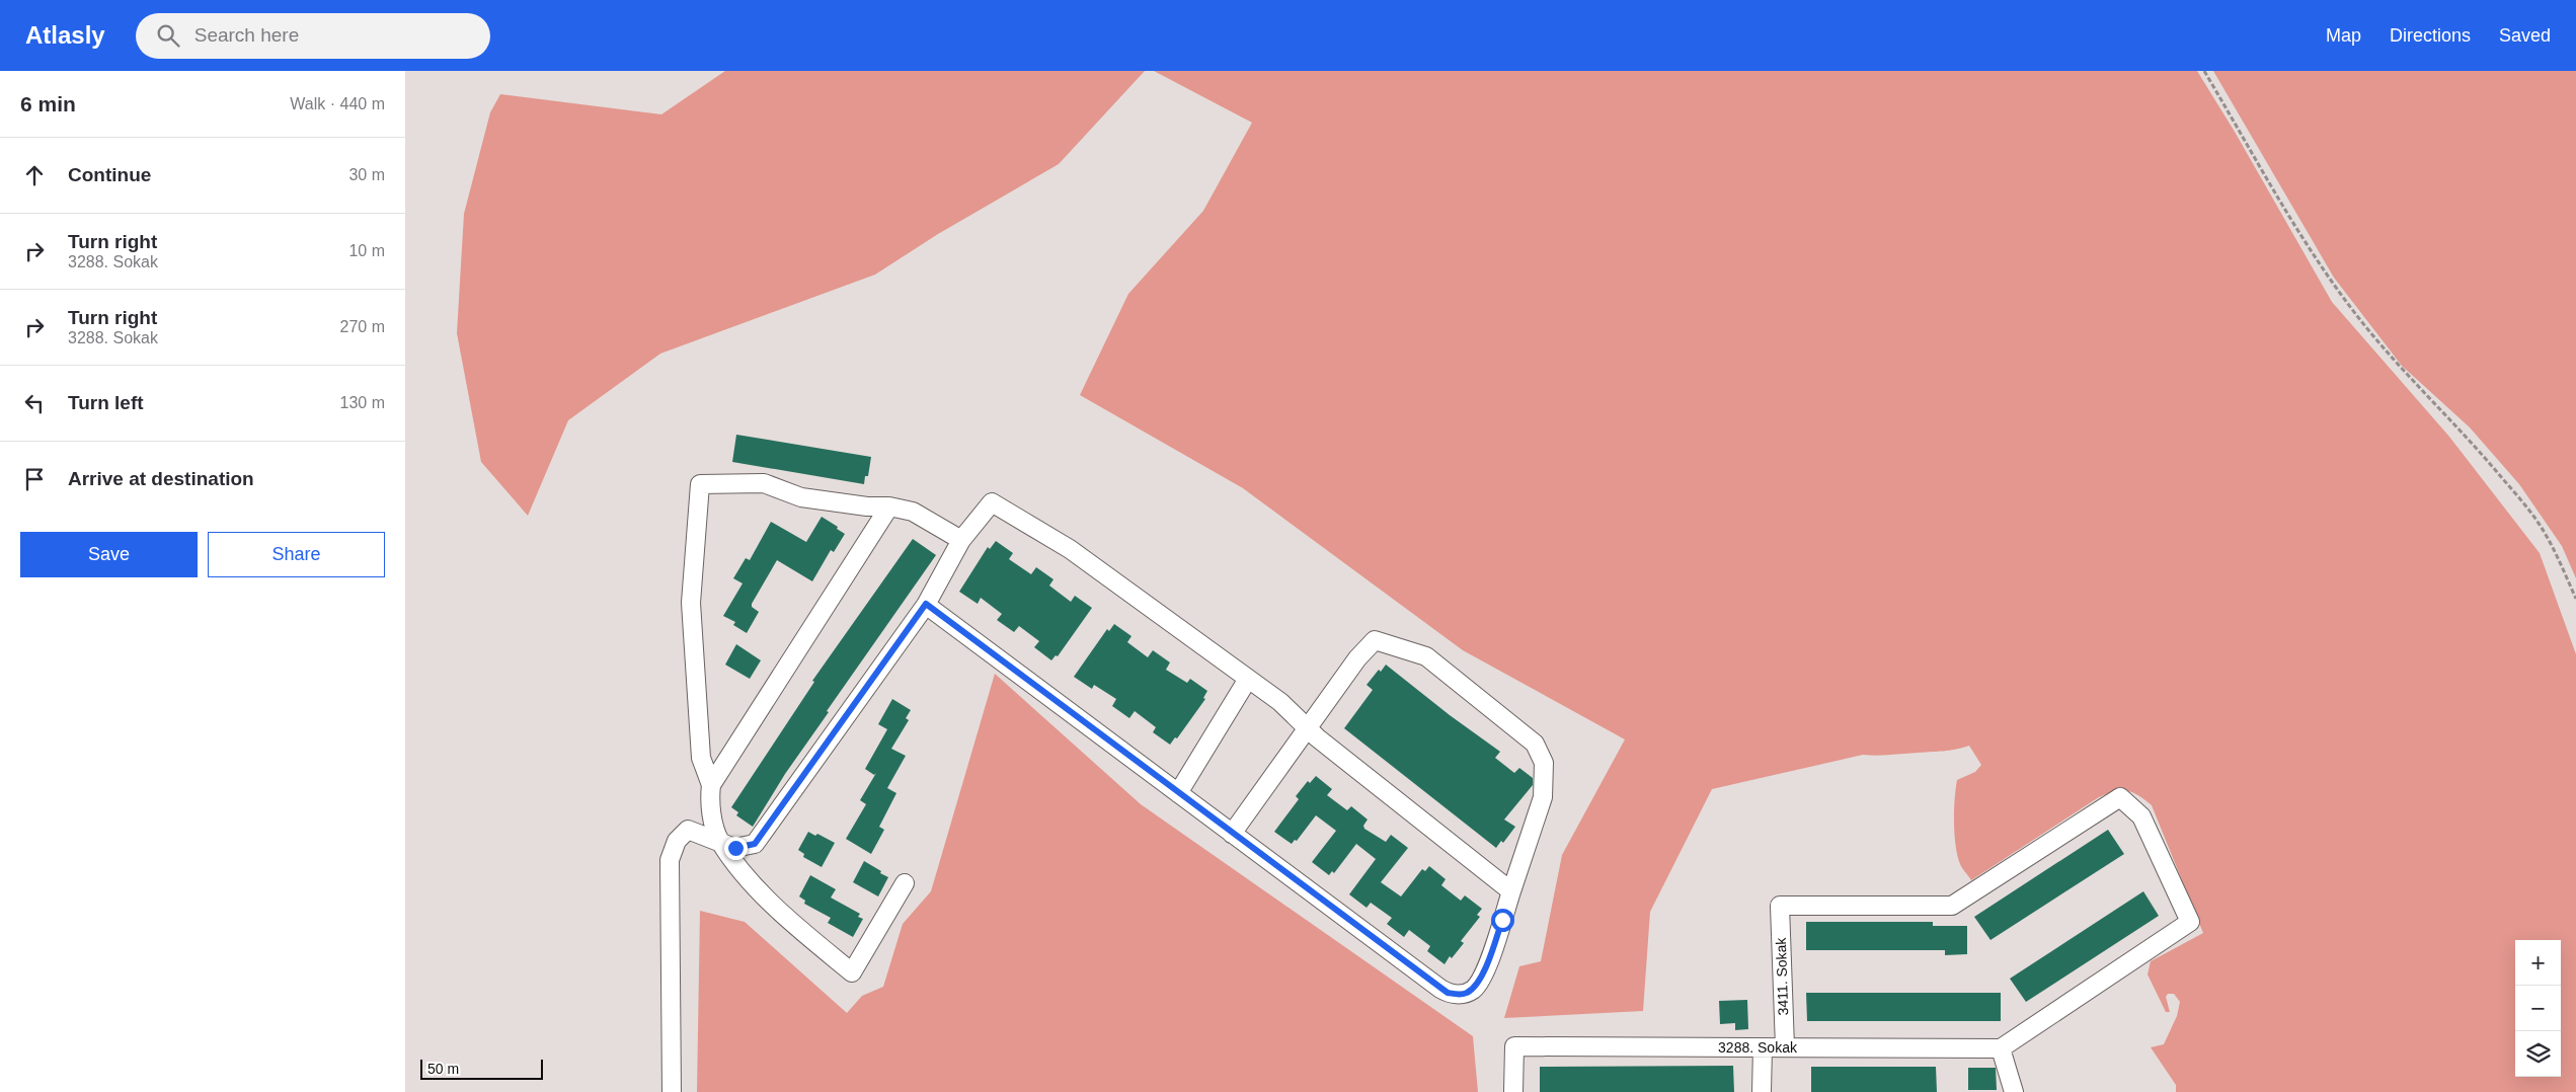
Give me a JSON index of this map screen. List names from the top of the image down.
{
  "streets": {
    "street": ["3411. Sokak", "3288. Sokak"]
  },
  "crossings": [
    ["3411. Sokak", "3288. Sokak"]
  ],
  "scale_bar": "50 m",
  "page": {
    "header": "Atlasly",
    "search": "Search here",
    "nav": ["Map", "Directions", "Saved"],
    "heading": ["6 min", "Walk · 440 m"],
    "list": [
      ["Continue", "30 m"],
      ["Turn right", "3288. Sokak", "10 m"],
      ["Turn right", "3288. Sokak", "270 m"],
      ["Turn left", "130 m"],
      "Arrive at destination"
    ],
    "buttons": ["Save", "Share"],
    "map_buttons": ["+", "−"],
    "scale": "50 m"
  }
}
